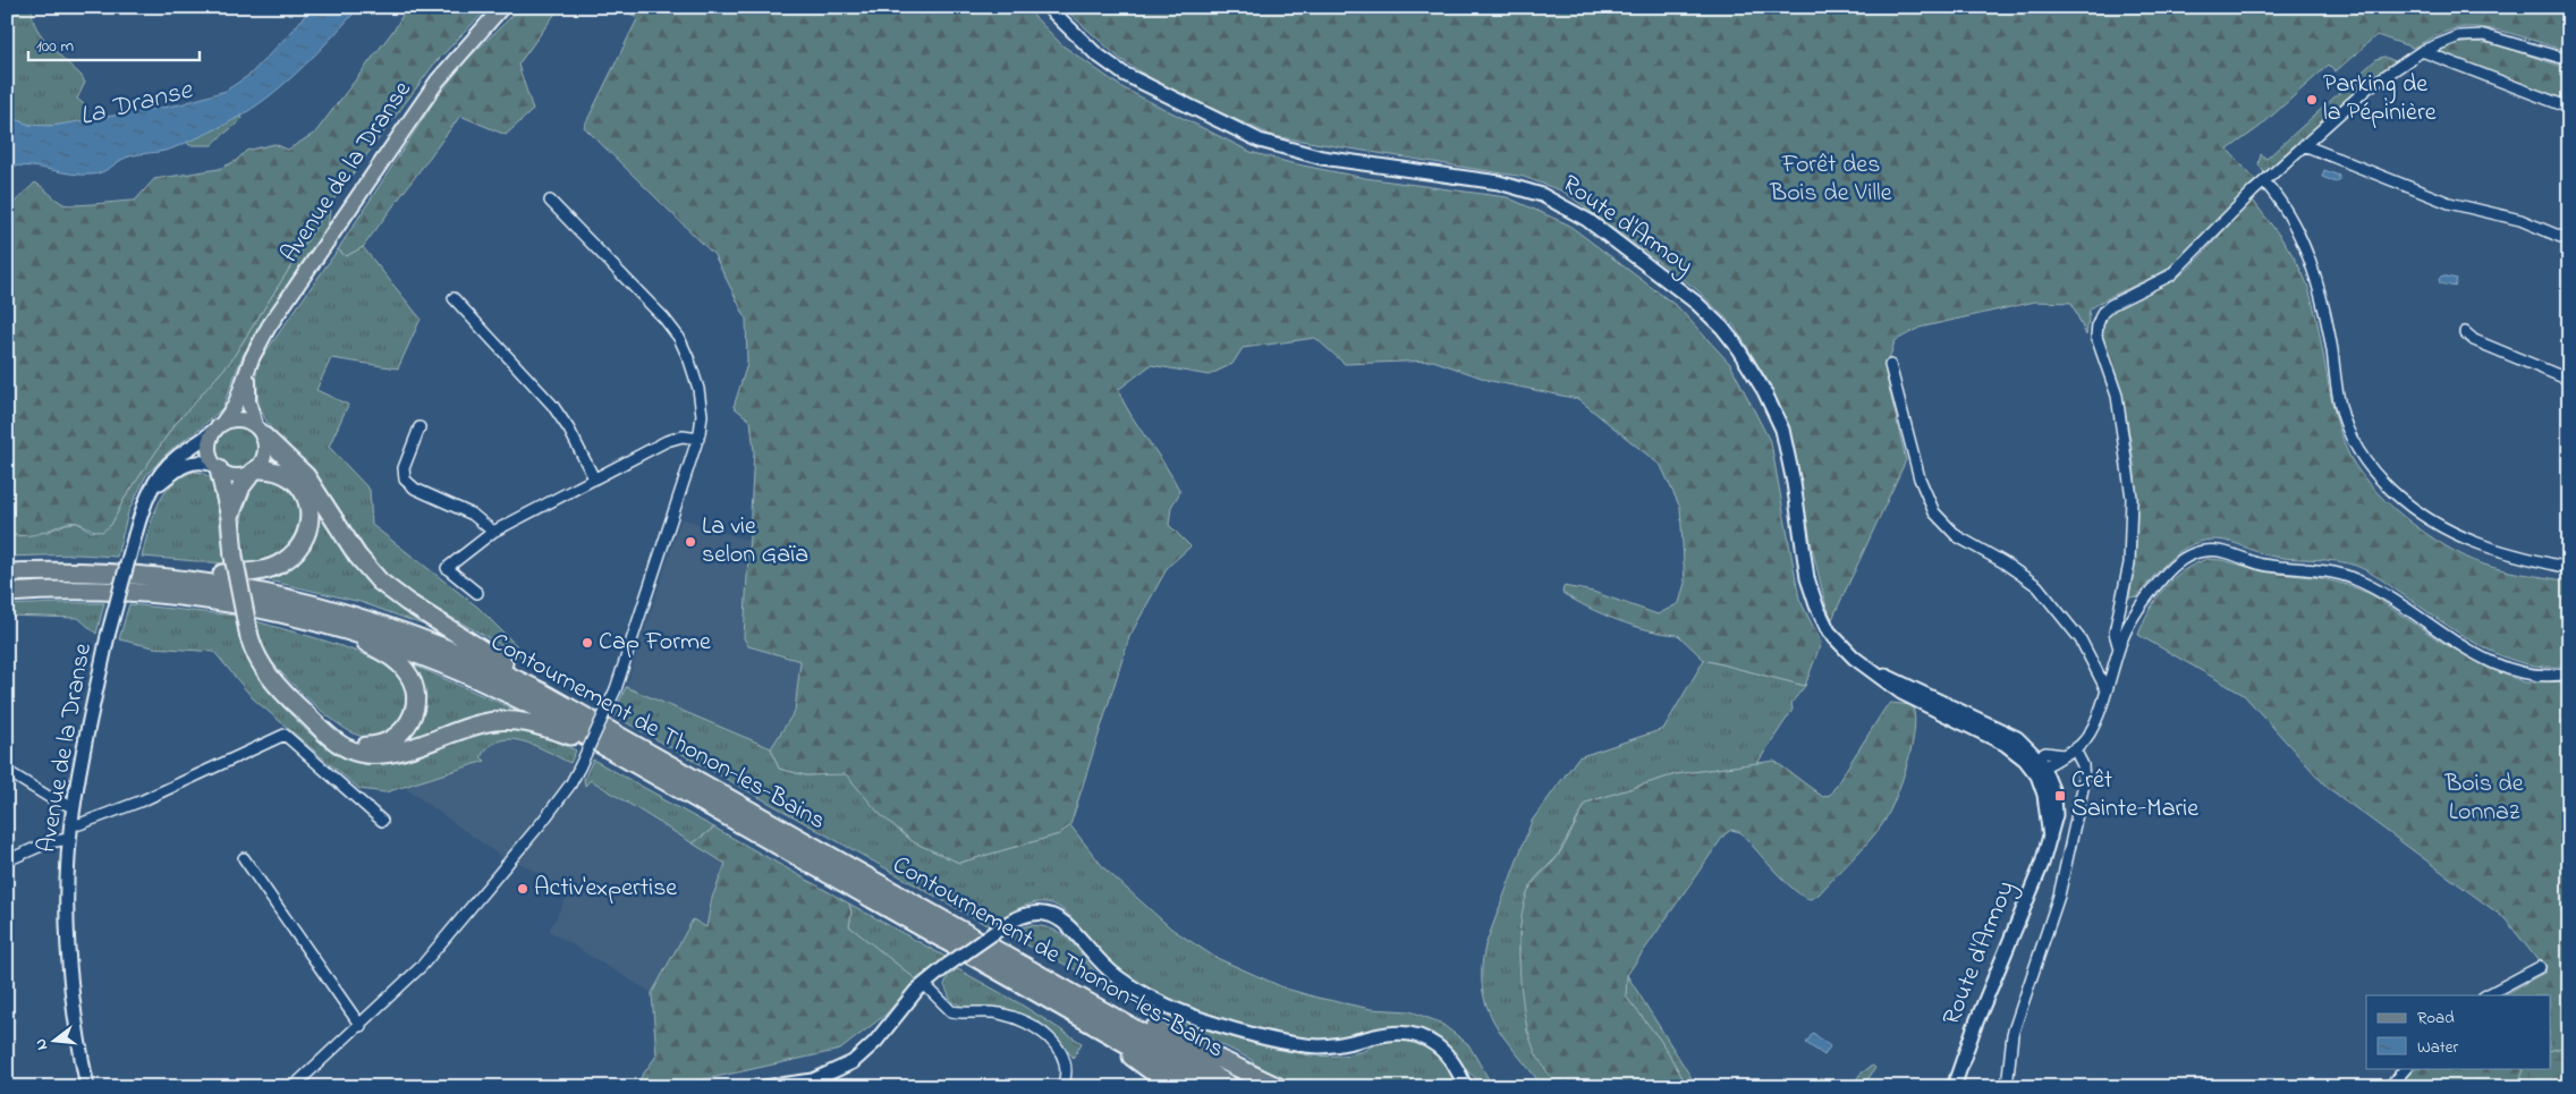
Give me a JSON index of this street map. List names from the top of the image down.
{
  "streets": {
    "highway": ["Contournement de Thonon-les-Bains"],
    "main road": ["Avenue de la Dranse", "Route d'Armoy"]
  },
  "water": ["La Dranse"],
  "parks": ["Forêt des Bois de Ville", "Bois de Lonnaz"],
  "places": {
    "other": [
      "Parking de la Pépinière",
      "La vie selon Gaïa",
      "Cap Forme",
      "Activ'expertise"
    ],
    "transit": ["Crêt Sainte-Marie"]
  },
  "legend": ["Road", "Water"],
  "scale_bar": "100 m",
  "north": "left"
}
